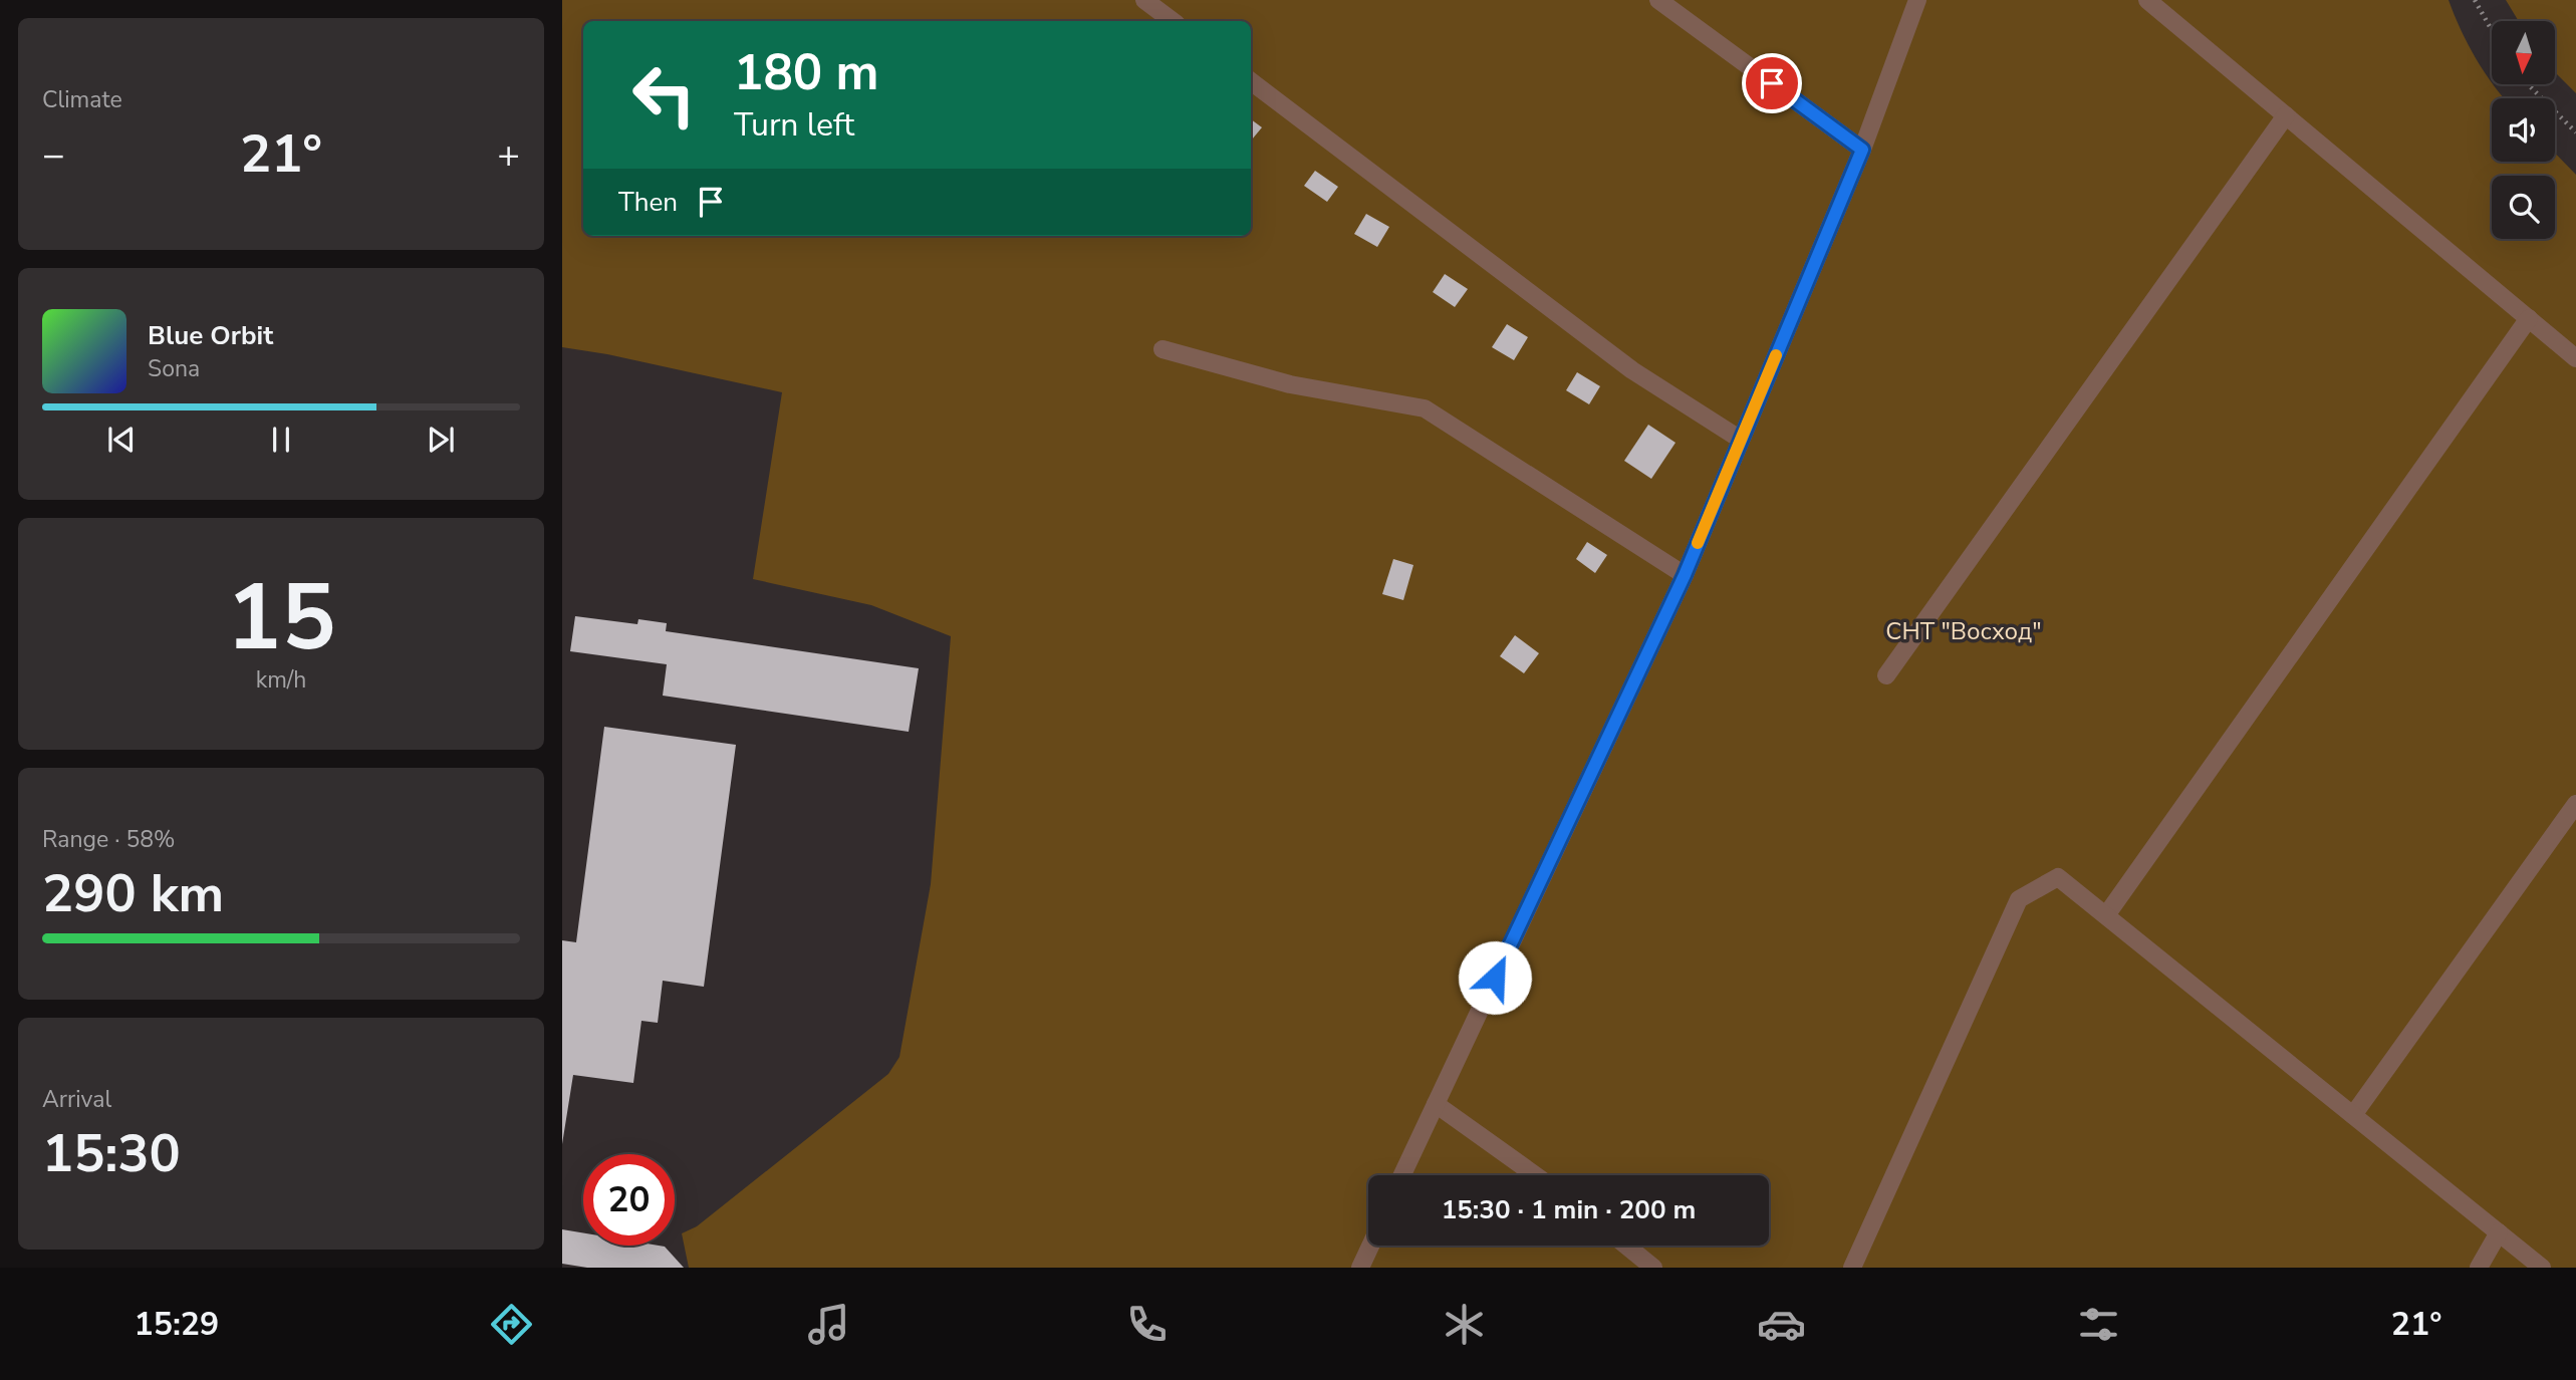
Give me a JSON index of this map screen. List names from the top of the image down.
{
  "parks": ["СНТ \"Восход\""],
  "north": "bottom",
  "page": {
    "tile": [
      "Climate",
      ["15", "km/h"],
      ["Range · 58%", "290 km"],
      ["Arrival", "15:30"]
    ],
    "turn": ["180 m", "Turn left"],
    "heat": ["−", "21°", "+"],
    "then": "Then",
    "song": ["Blue Orbit", "Sona"],
    "limit": "20",
    "trip": "15:30 · 1 min · 200 m",
    "tabs": ["15:29", "21°"]
  }
}
